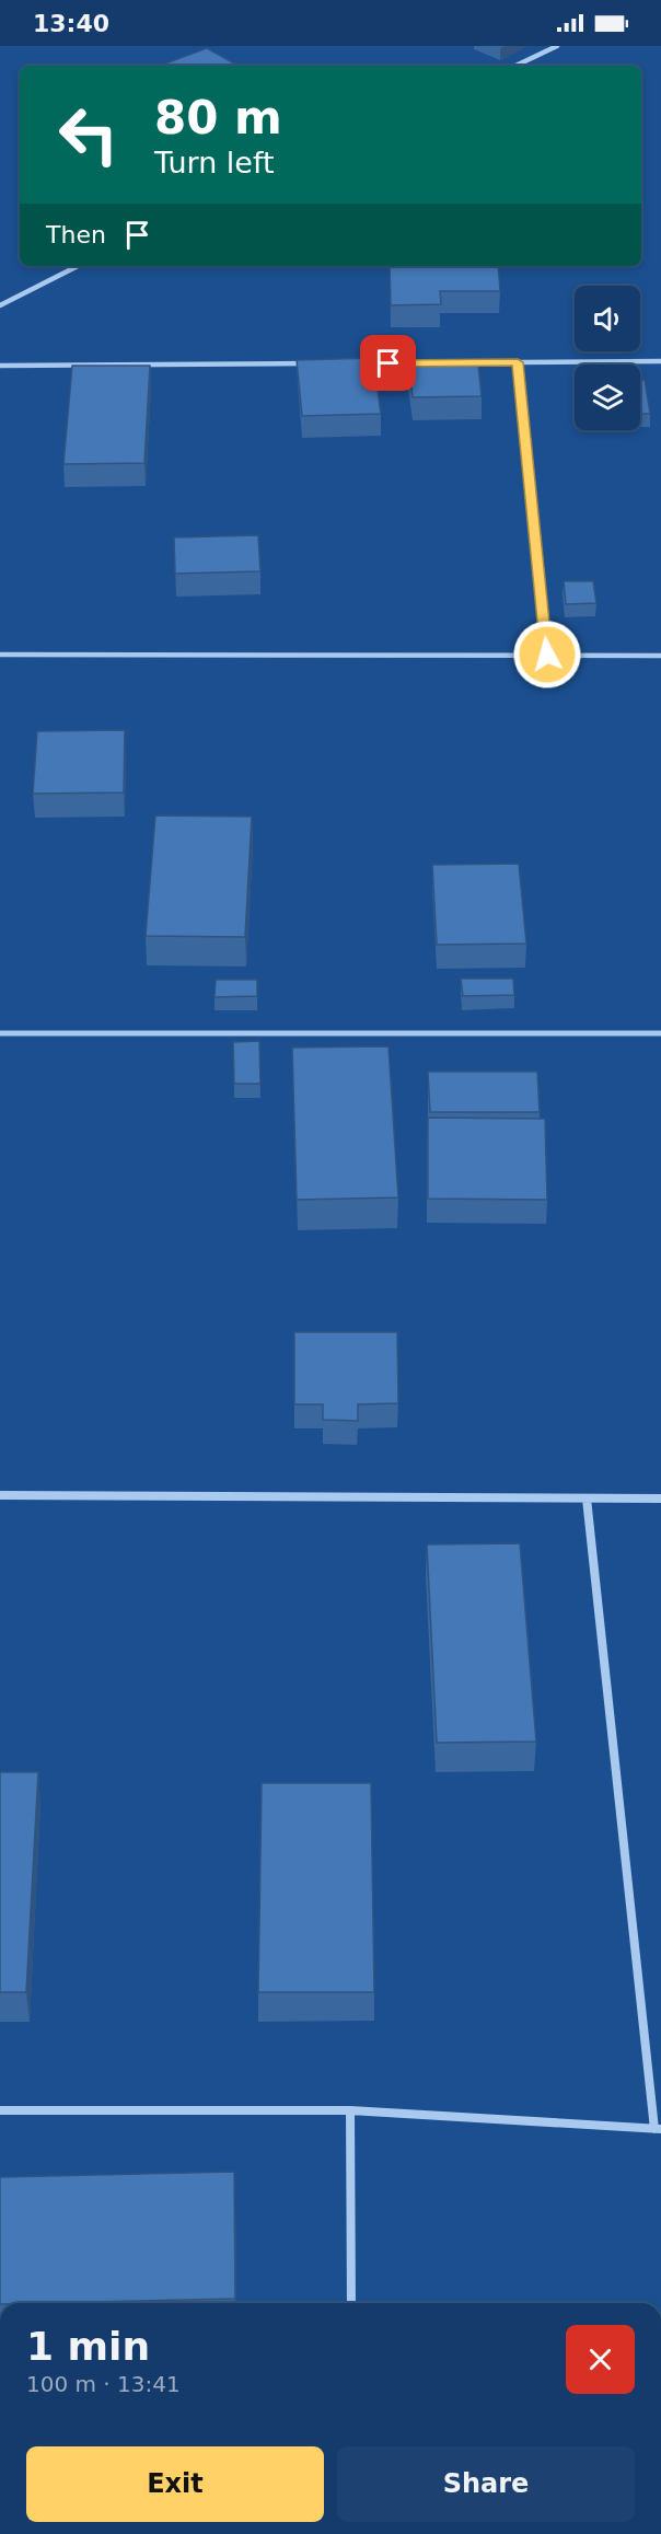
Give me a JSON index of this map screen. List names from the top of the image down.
{
  "page": {
    "status": "13:40",
    "turn": ["80 m", "Turn left"],
    "then": "Then",
    "heading": ["1 min", "100 m · 13:41"],
    "buttons": ["Exit", "Share"]
  }
}
